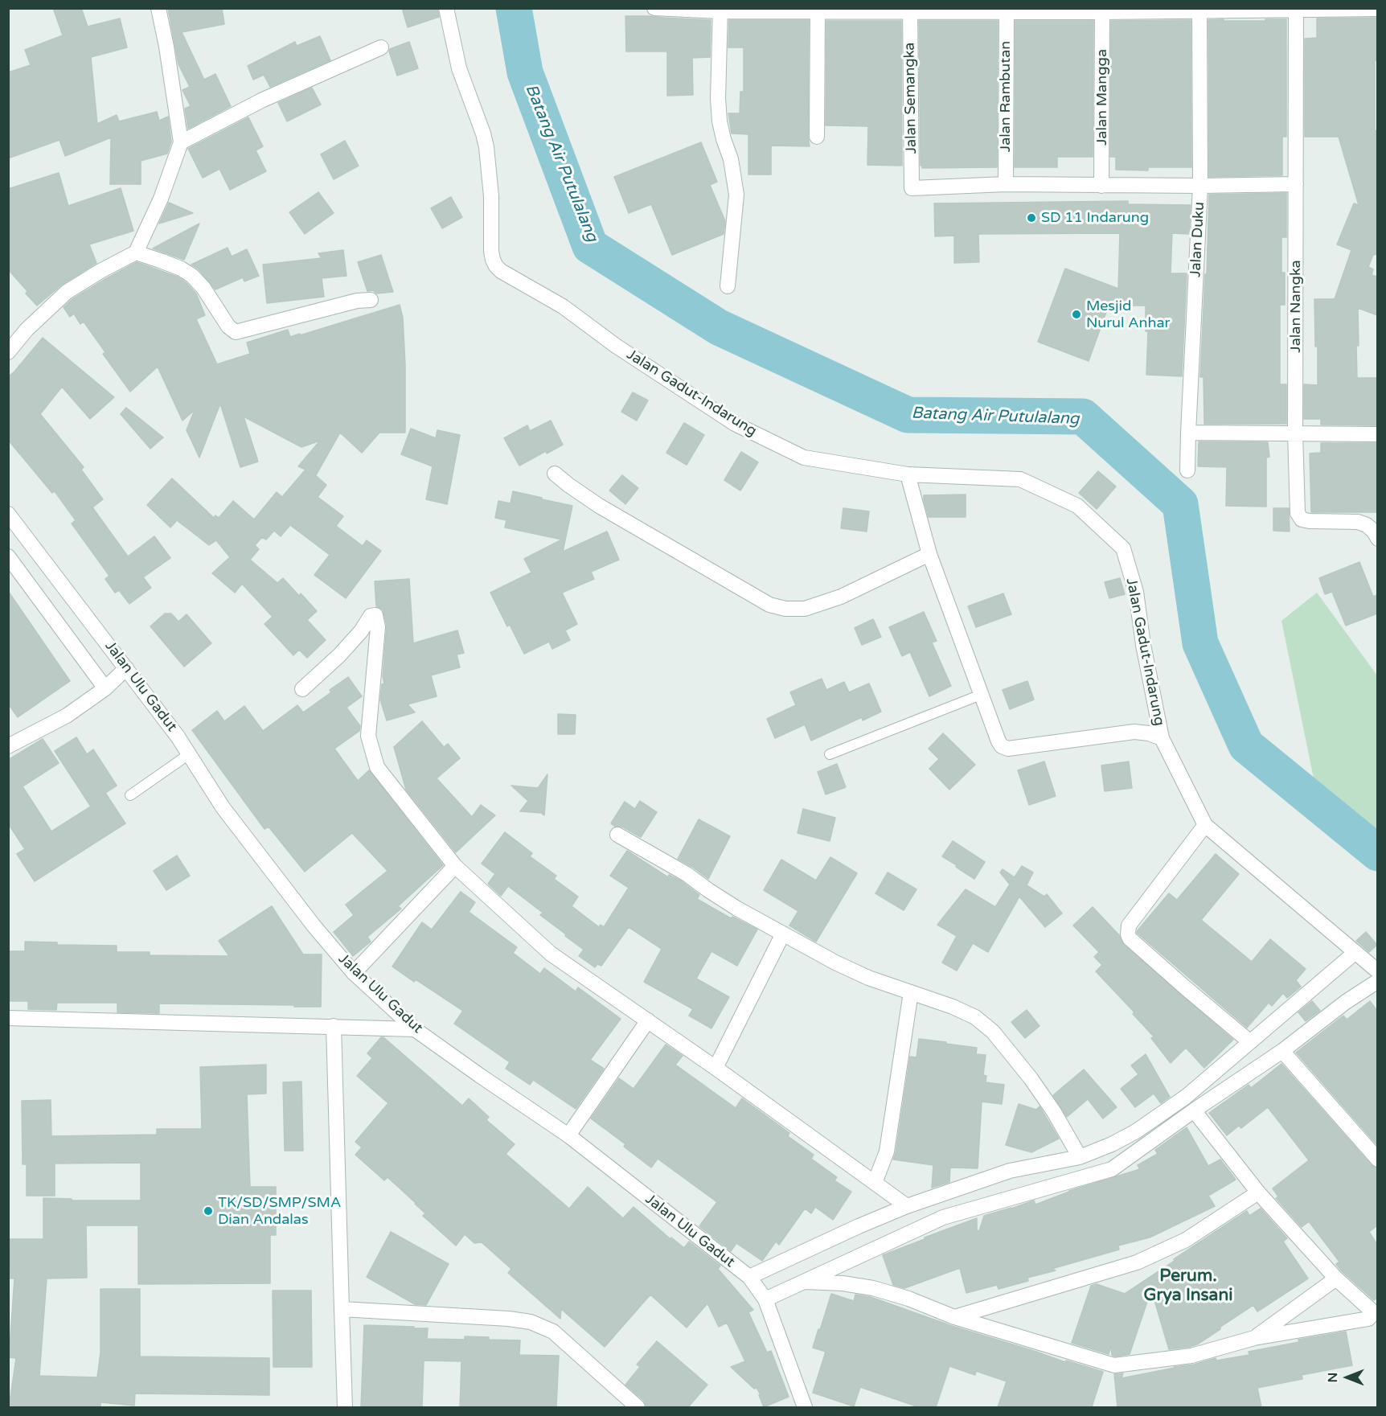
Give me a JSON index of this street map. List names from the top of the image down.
{
  "streets": {
    "street": [
      "Jalan Rambutan",
      "Jalan Mangga",
      "Jalan Semangka",
      "Jalan Duku",
      "Jalan Nangka",
      "Jalan Gadut-Indarung",
      "Jalan Ulu Gadut"
    ]
  },
  "crossings": [
    ["Jalan Rambutan", "Jalan Semangka"]
  ],
  "districts": ["Perum. Grya Insani"],
  "water": ["Batang Air Putulalang"],
  "places": ["SD 11 Indarung", "Mesjid Nurul Anhar", "TK/SD/SMP/SMA Dian Andalas"],
  "north": "left"
}
